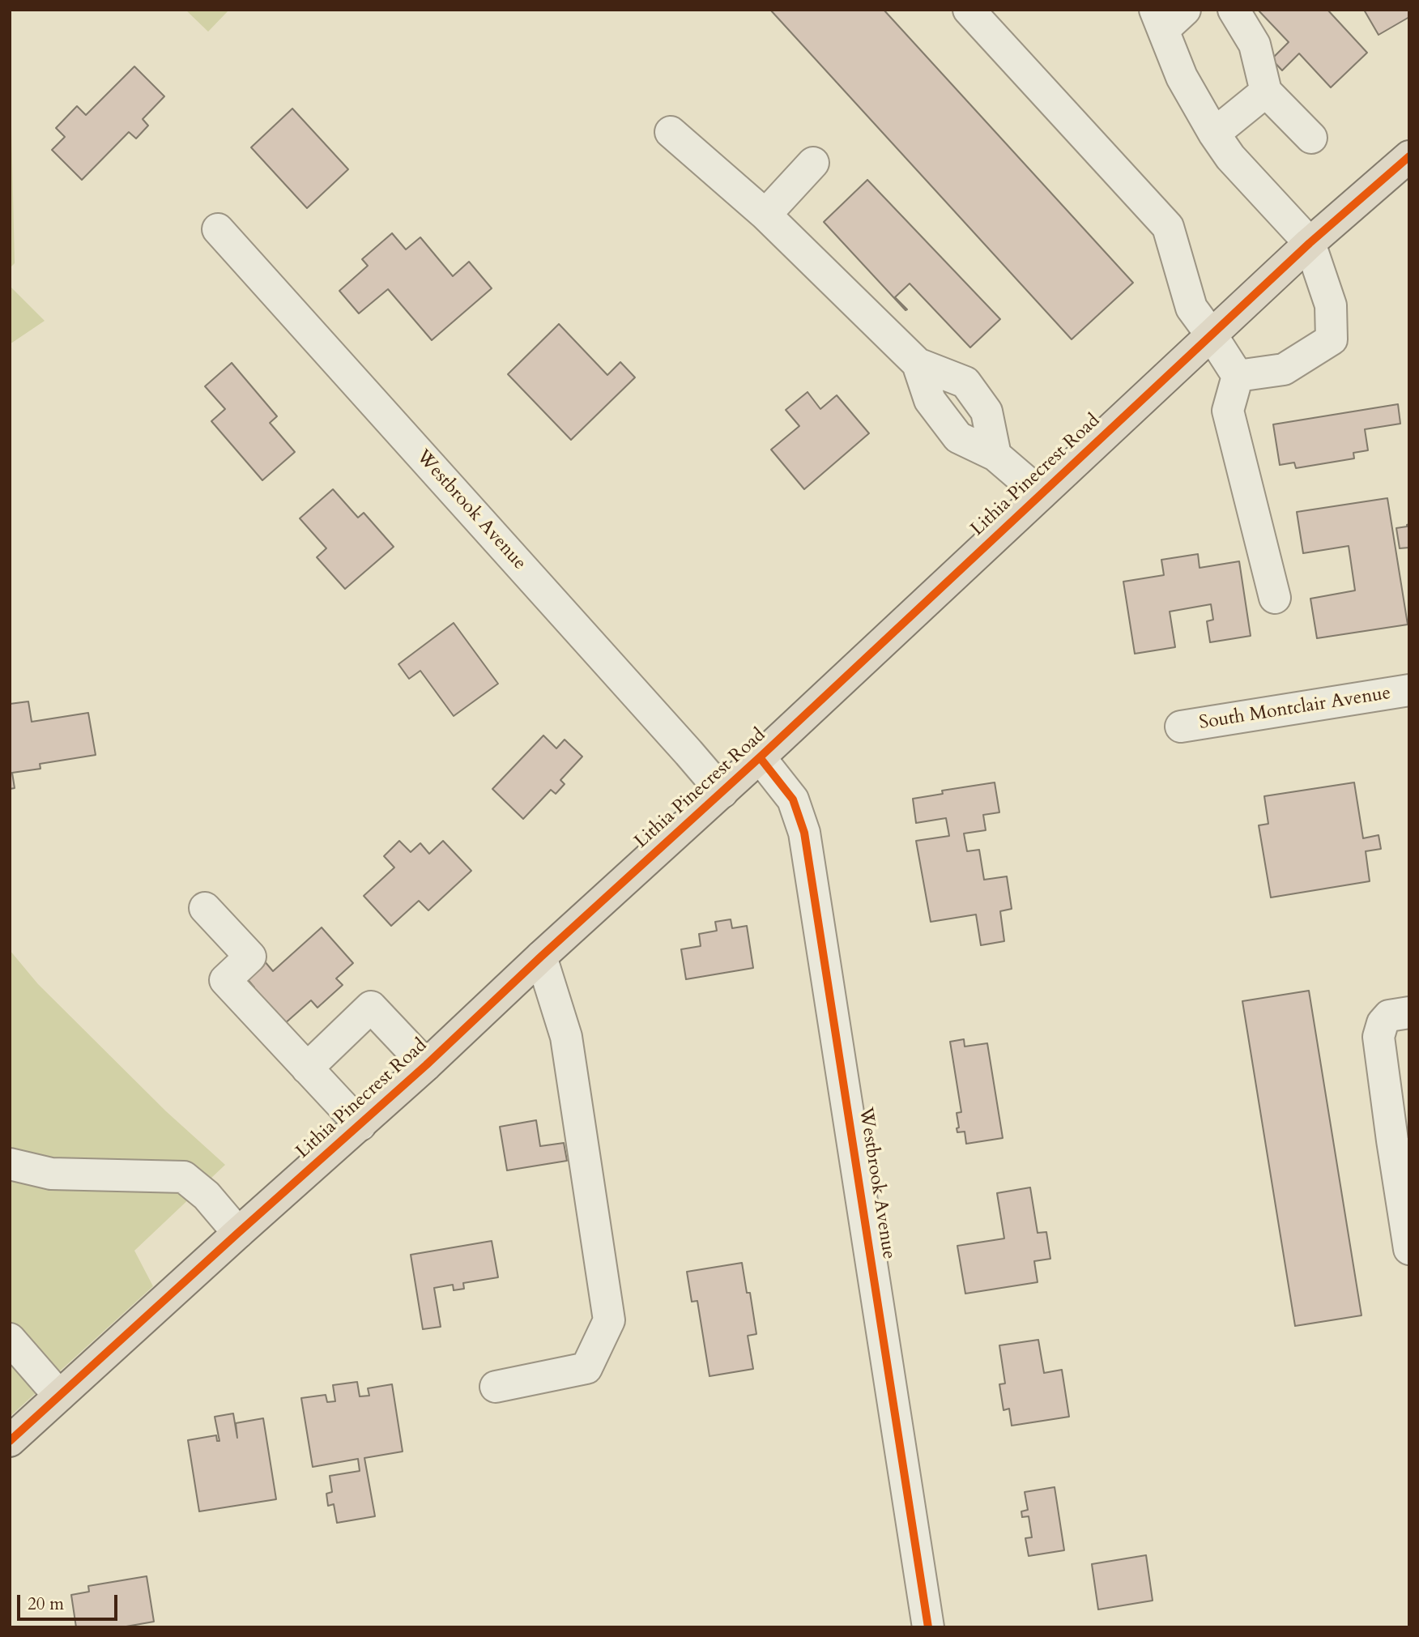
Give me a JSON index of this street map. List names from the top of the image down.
{
  "streets": {
    "main road": ["Lithia Pinecrest Road"],
    "street": ["Westbrook Avenue", "South Montclair Avenue"]
  },
  "crossings": [
    ["Lithia Pinecrest Road", "Westbrook Avenue"]
  ],
  "scale_bar": "20 m"
}
